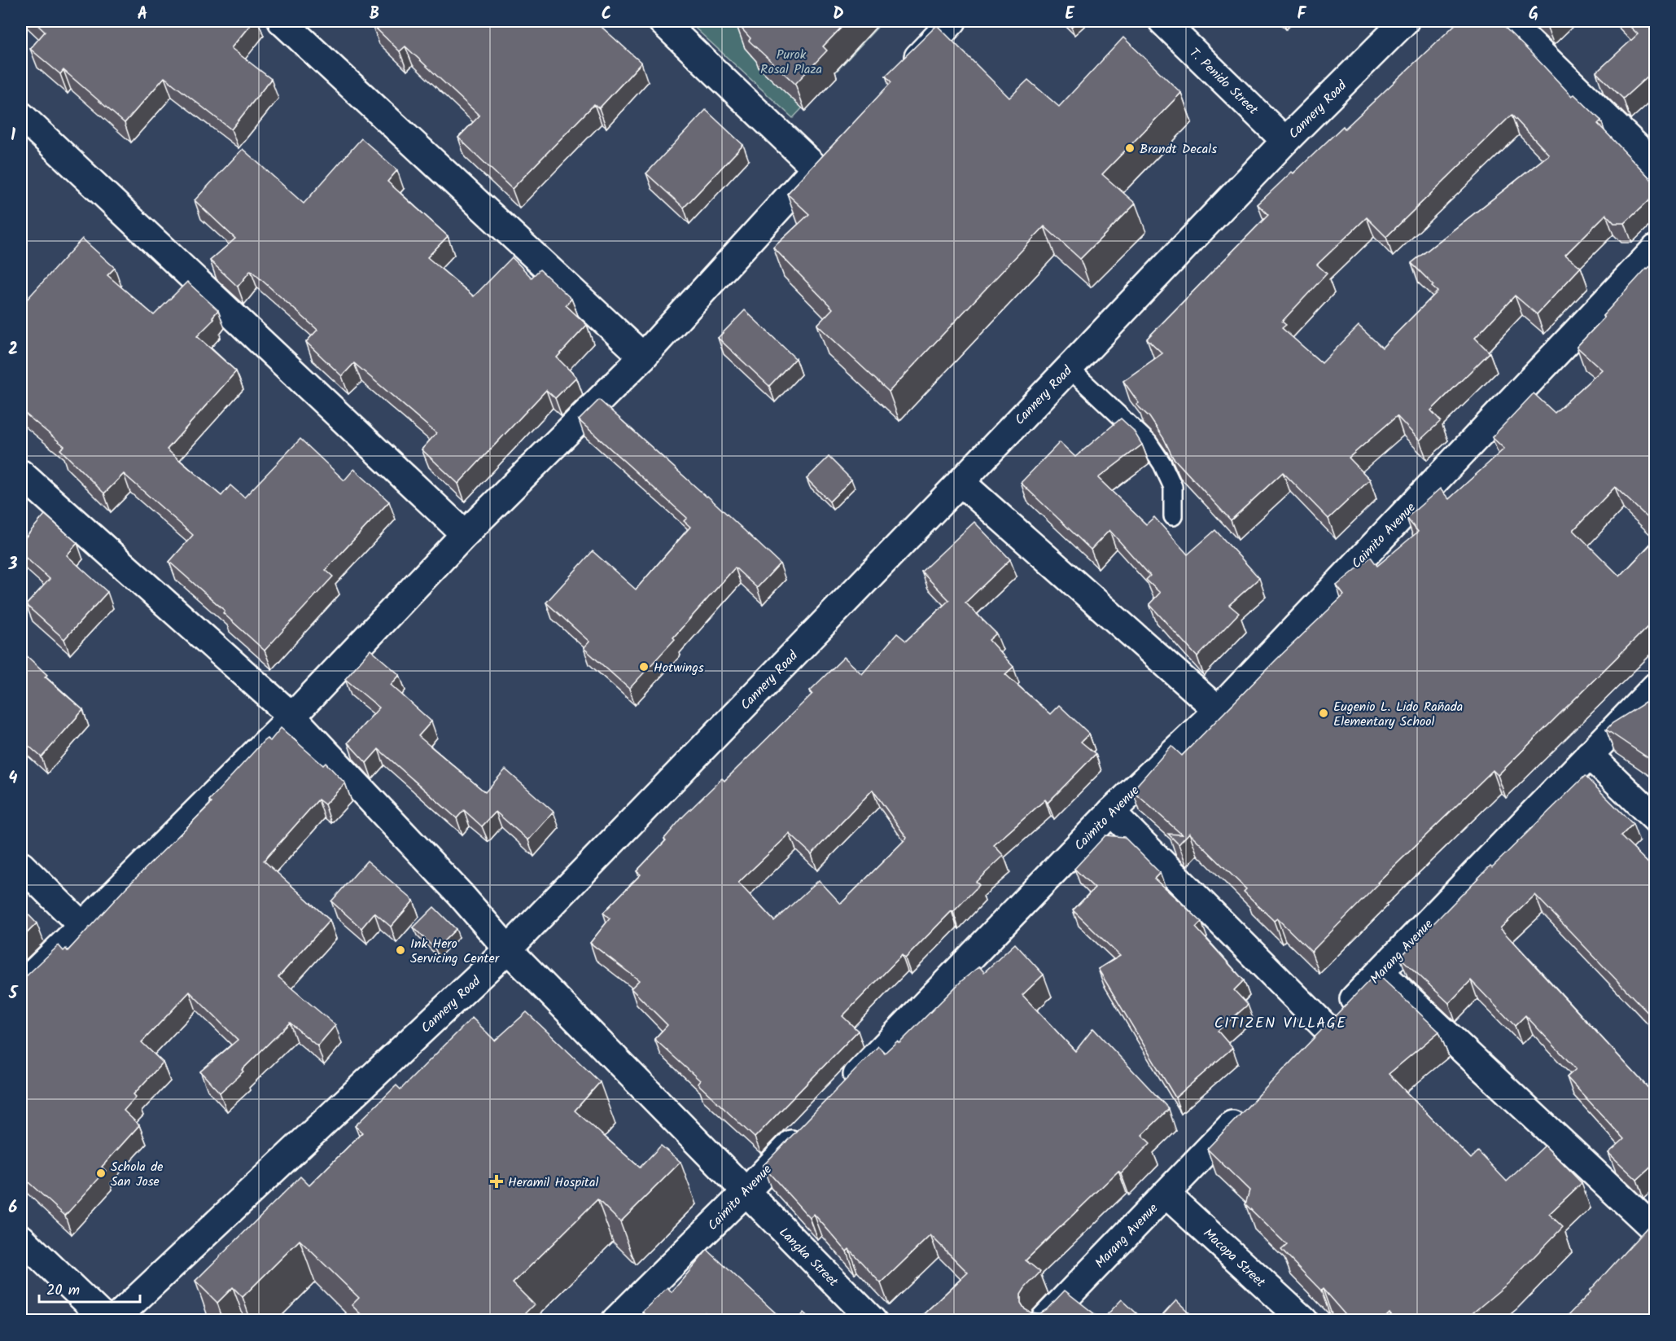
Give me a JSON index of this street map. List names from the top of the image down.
{
  "streets": {
    "street": [
      "T. Penido Street",
      "Cannery Road",
      "Caimito Avenue",
      "Marang Avenue",
      "Langka Street",
      "Macopa Street"
    ]
  },
  "crossings": [
    ["T. Penido Street", "Cannery Road"],
    ["Cannery Road", "Langka Street"],
    ["Caimito Avenue", "Langka Street"],
    ["Marang Avenue", "Macopa Street"]
  ],
  "districts": ["CITIZEN VILLAGE"],
  "parks": ["Purok Rosal Plaza"],
  "places": {
    "other": [
      "Brandt Decals",
      "Hotwings",
      "Eugenio L. Lido Rañada Elementary School",
      "Ink Hero Servicing Center",
      "Schola de San Jose"
    ],
    "health": ["Heramil Hospital"]
  },
  "scale_bar": "20 m",
  "grid": {
    "columns": [
      "A",
      "B",
      "C",
      "D",
      "E",
      "F",
      "G"
    ],
    "rows": [
      "1",
      "2",
      "3",
      "4",
      "5",
      "6"
    ]
  }
}
